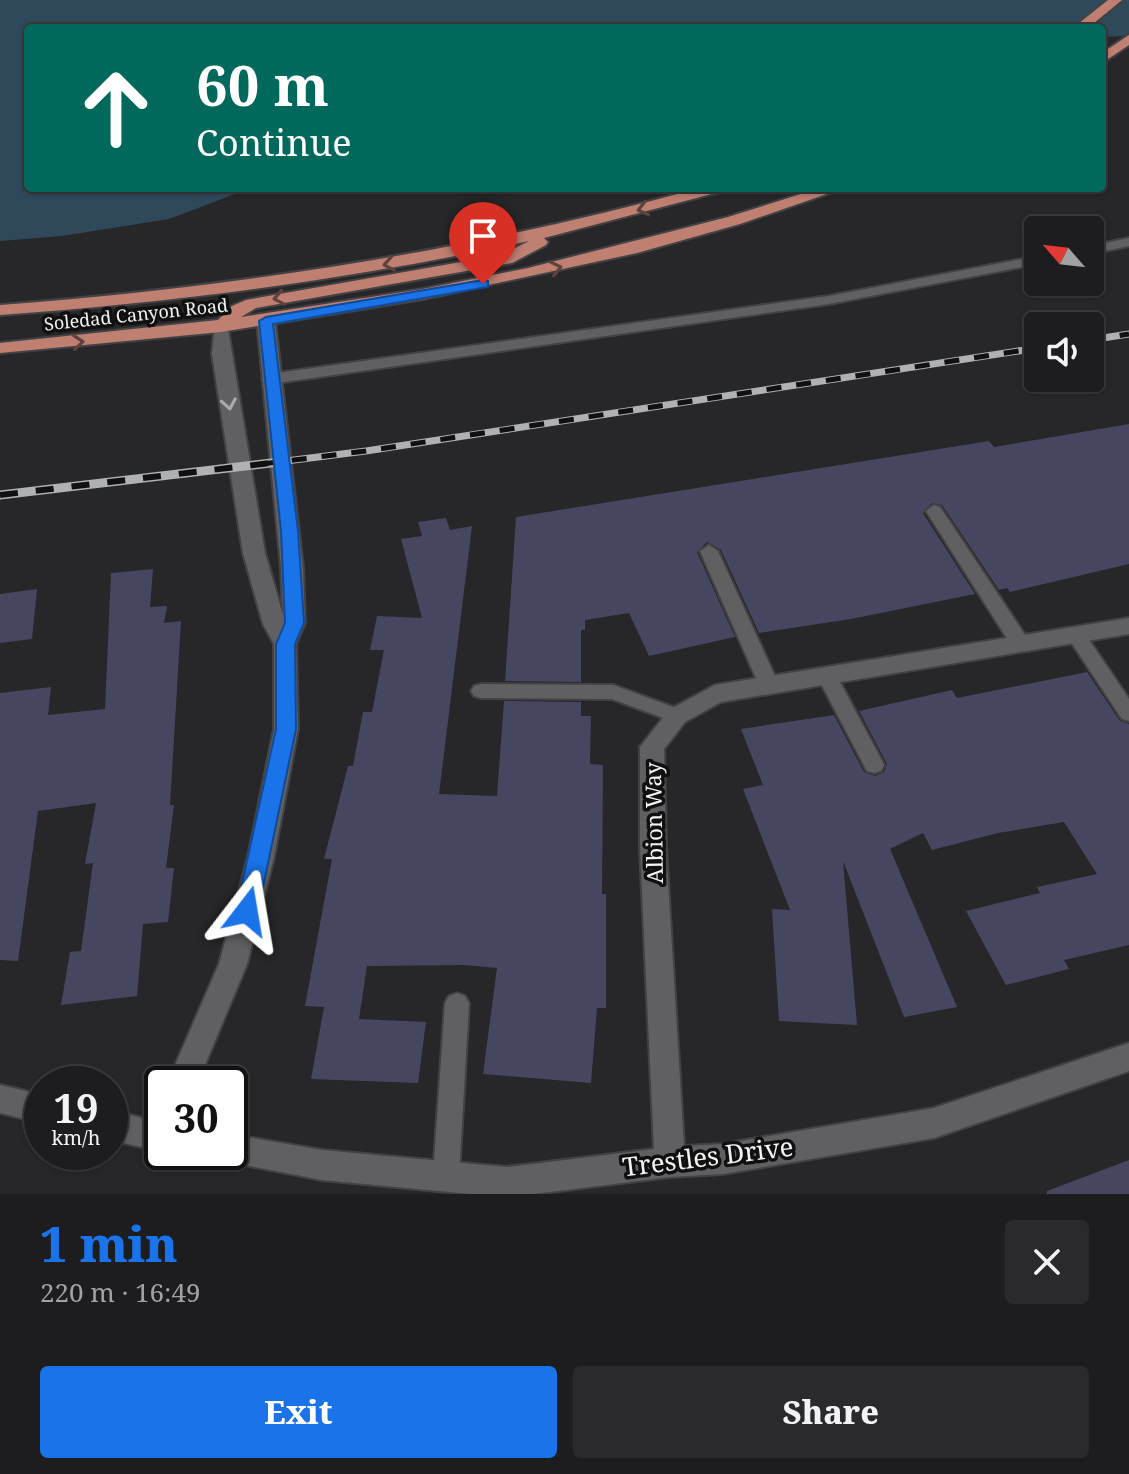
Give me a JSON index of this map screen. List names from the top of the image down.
{
  "streets": {
    "main road": ["Soledad Canyon Road"],
    "street": ["Albion Way", "Trestles Drive"]
  },
  "crossings": [
    ["Albion Way", "Trestles Drive"]
  ],
  "north": "top left",
  "page": {
    "turn": ["60 m", "Continue"],
    "speed": "19 km/h",
    "limit": "30",
    "heading": ["1 min", "220 m · 16:49"],
    "buttons": ["Exit", "Share"]
  }
}
